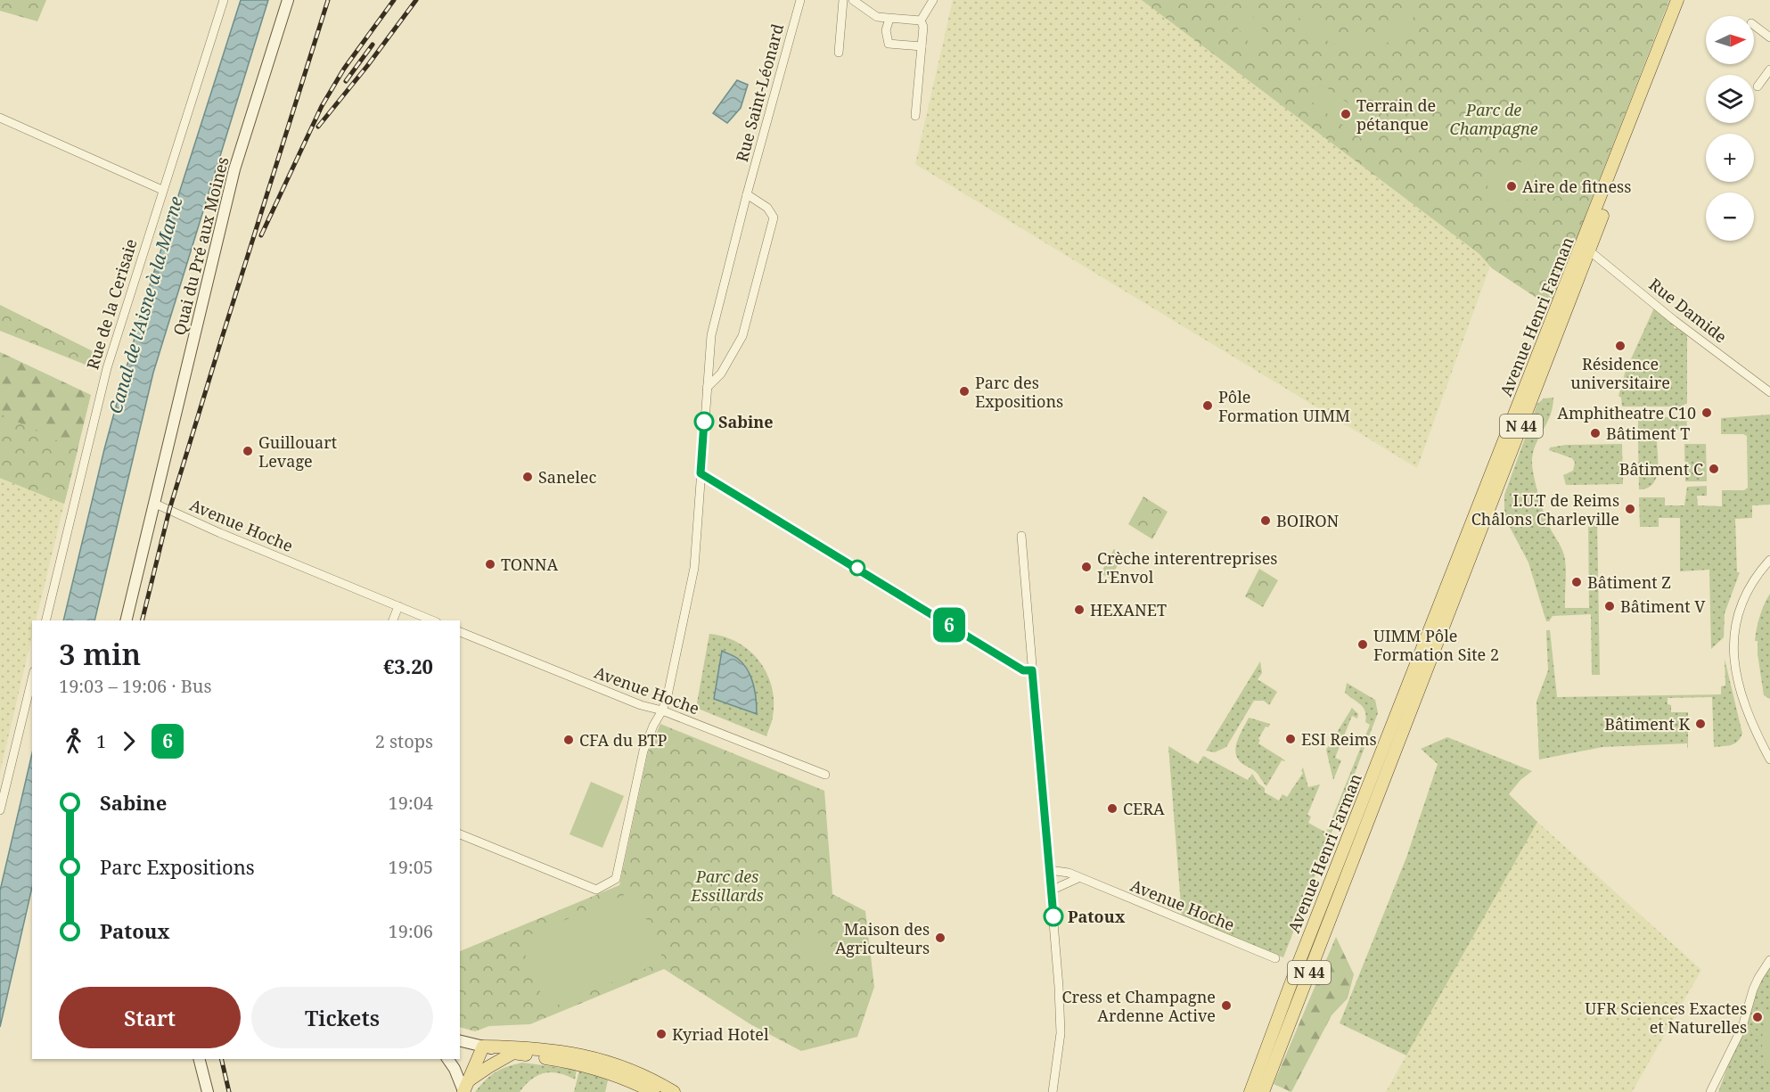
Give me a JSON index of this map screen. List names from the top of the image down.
{
  "streets": {
    "main road": ["Avenue Henri Farman", "N 44"],
    "street": [
      "Rue Saint-Léonard",
      "Quai du Pré aux Moines",
      "Rue de la Cerisaie",
      "Rue Damide",
      "Avenue Hoche"
    ]
  },
  "crossings": [
    ["Rue Saint-Léonard", "Avenue Hoche"],
    ["Quai du Pré aux Moines", "Avenue Hoche"],
    ["Rue Damide", "Avenue Henri Farman"]
  ],
  "water": ["Canal de l'Aisne à la Marne"],
  "parks": ["Parc de Champagne", "Parc des Essillards"],
  "places": [
    "Terrain de pétanque",
    "Aire de fitness",
    "Résidence universitaire",
    "Parc des Expositions",
    "Pôle Formation UIMM",
    "Amphitheatre C10",
    "Sabine",
    "Bâtiment T",
    "Guillouart Levage",
    "Bâtiment C",
    "Sanelec",
    "I.U.T de Reims Châlons Charleville",
    "BOIRON",
    "TONNA",
    "Crèche interentreprises L'Envol",
    "Bâtiment Z",
    "Bâtiment V",
    "HEXANET",
    "UIMM Pôle Formation Site 2",
    "Bâtiment K",
    "ESI Reims",
    "CFA du BTP",
    "CERA",
    "Patoux",
    "Maison des Agriculteurs",
    "Cress et Champagne Ardenne Active",
    "UFR Sciences Exactes et Naturelles",
    "Kyriad Hotel"
  ],
  "lines": ["bus line 6"],
  "north": "right",
  "page": {
    "on_map": "6",
    "map_buttons": ["+", "−"],
    "heading": ["3 min", "19:03 – 19:06 · Bus", "€3.20"],
    "legs": ["1", "6", "2 stops"],
    "list": [
      {
        "name": "Sabine",
        "value": "19:04"
      },
      {
        "name": "Parc Expositions",
        "value": "19:05"
      },
      {
        "name": "Patoux",
        "value": "19:06"
      }
    ],
    "buttons": ["Start", "Tickets"]
  }
}
